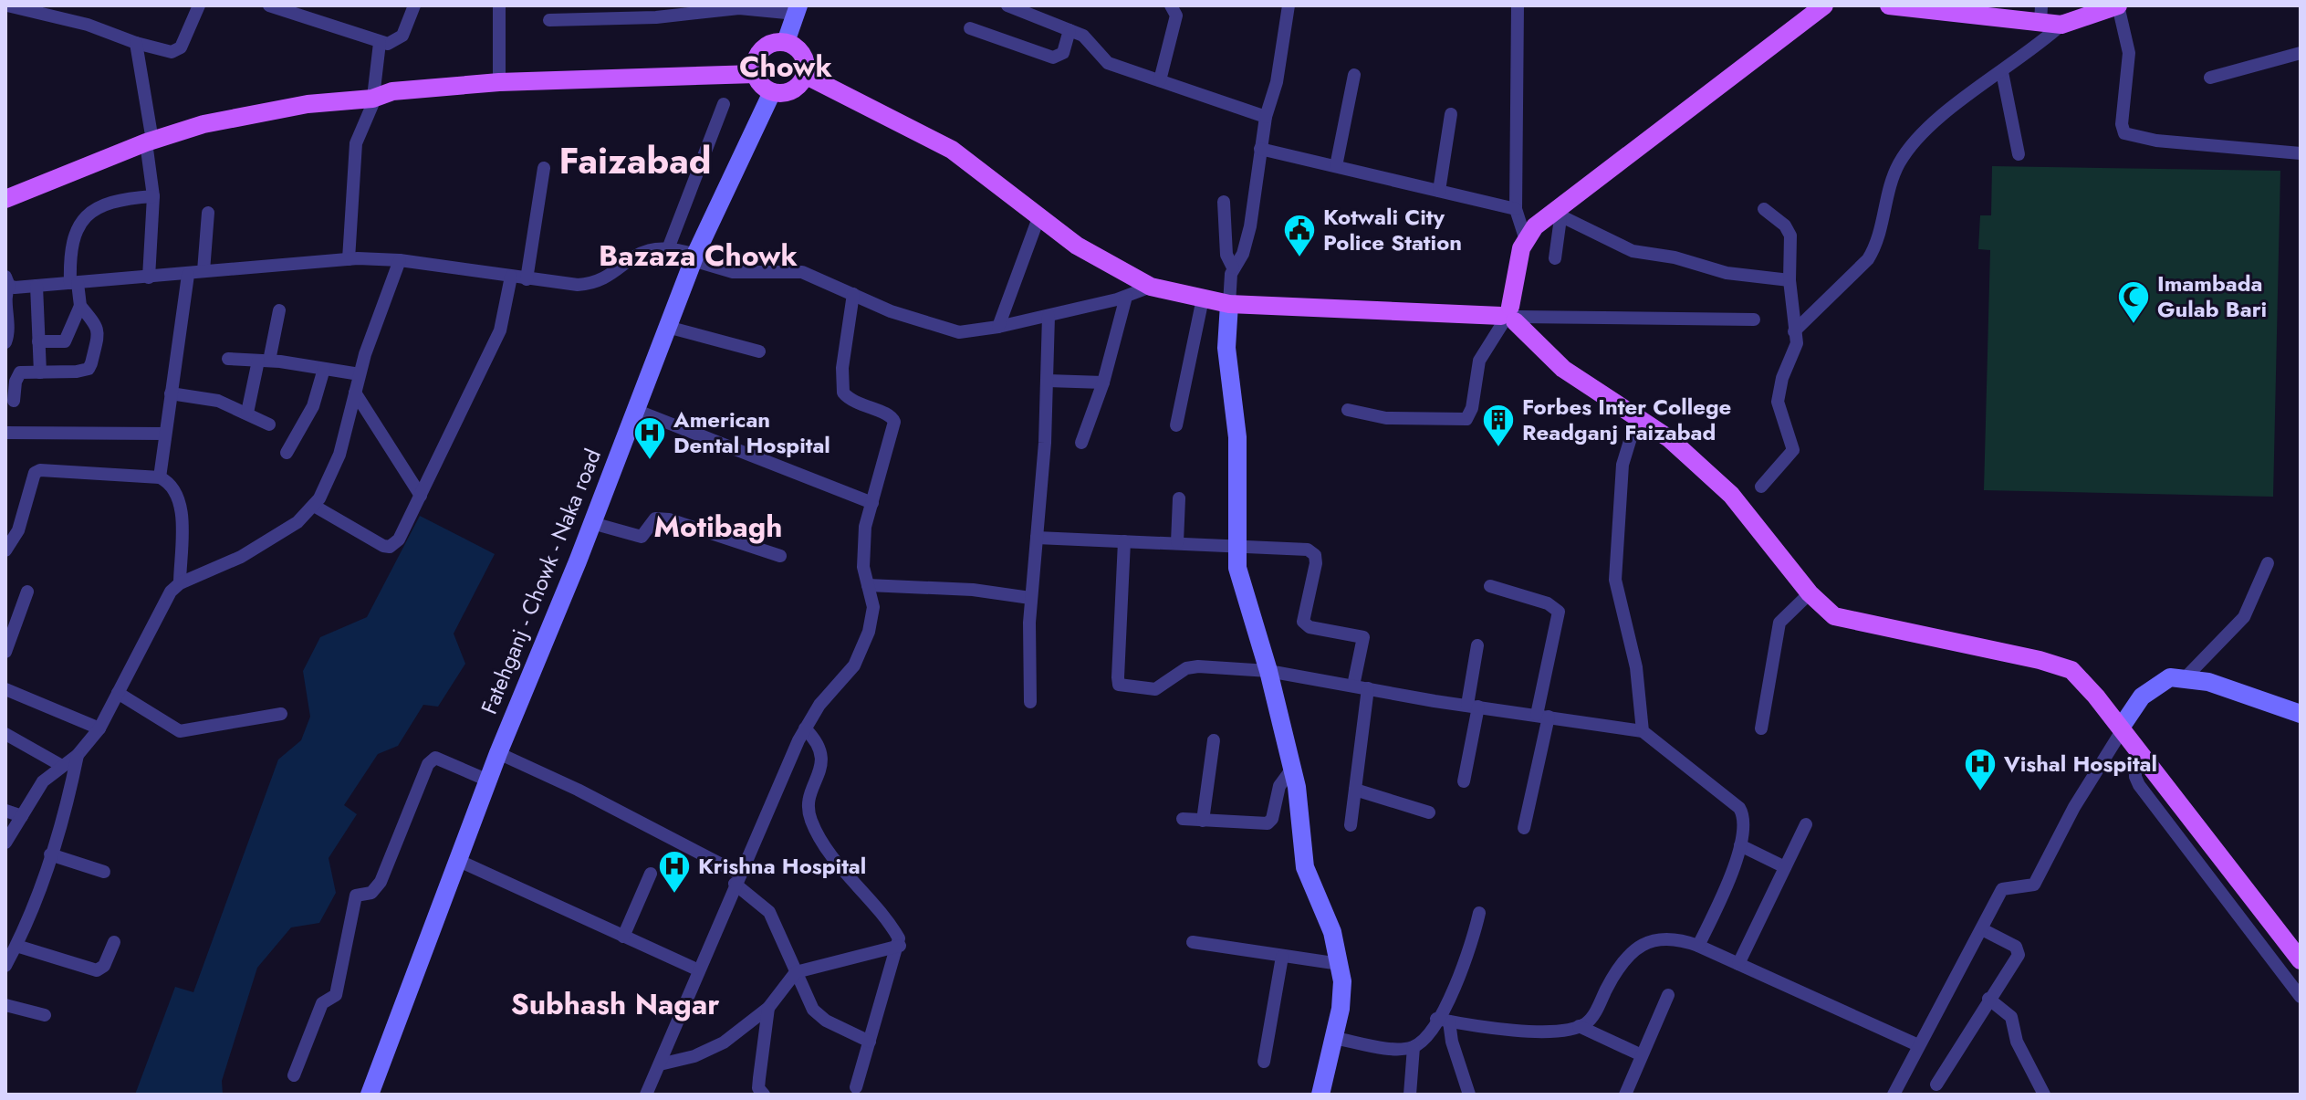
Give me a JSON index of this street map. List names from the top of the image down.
{
  "streets": {
    "street": ["Fatehganj - Chowk - Naka road"]
  },
  "districts": [
    "Chowk",
    "Faizabad",
    "Bazaza Chowk",
    "Motibagh",
    "Subhash Nagar"
  ],
  "places": {
    "public building": ["Kotwali City Police Station"],
    "mosque": ["Imambada Gulab Bari"],
    "building": ["Forbes Inter College Readganj Faizabad"],
    "hospital": ["American Dental Hospital", "Vishal Hospital", "Krishna Hospital"]
  }
}
